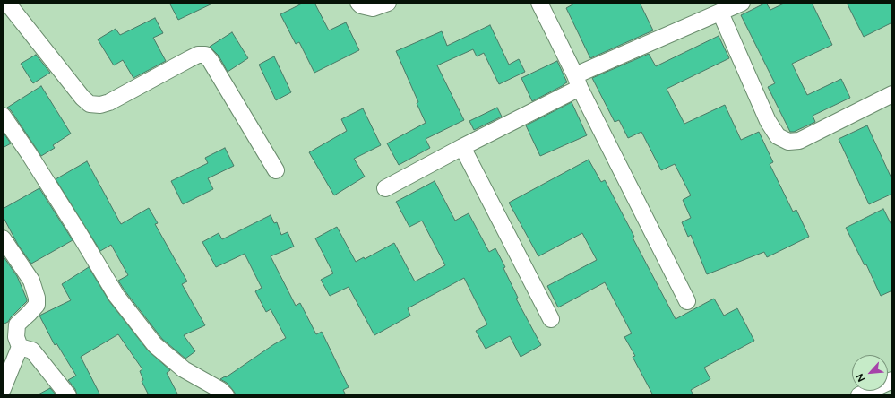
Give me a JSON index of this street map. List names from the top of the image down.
{
  "north": "bottom left"
}
